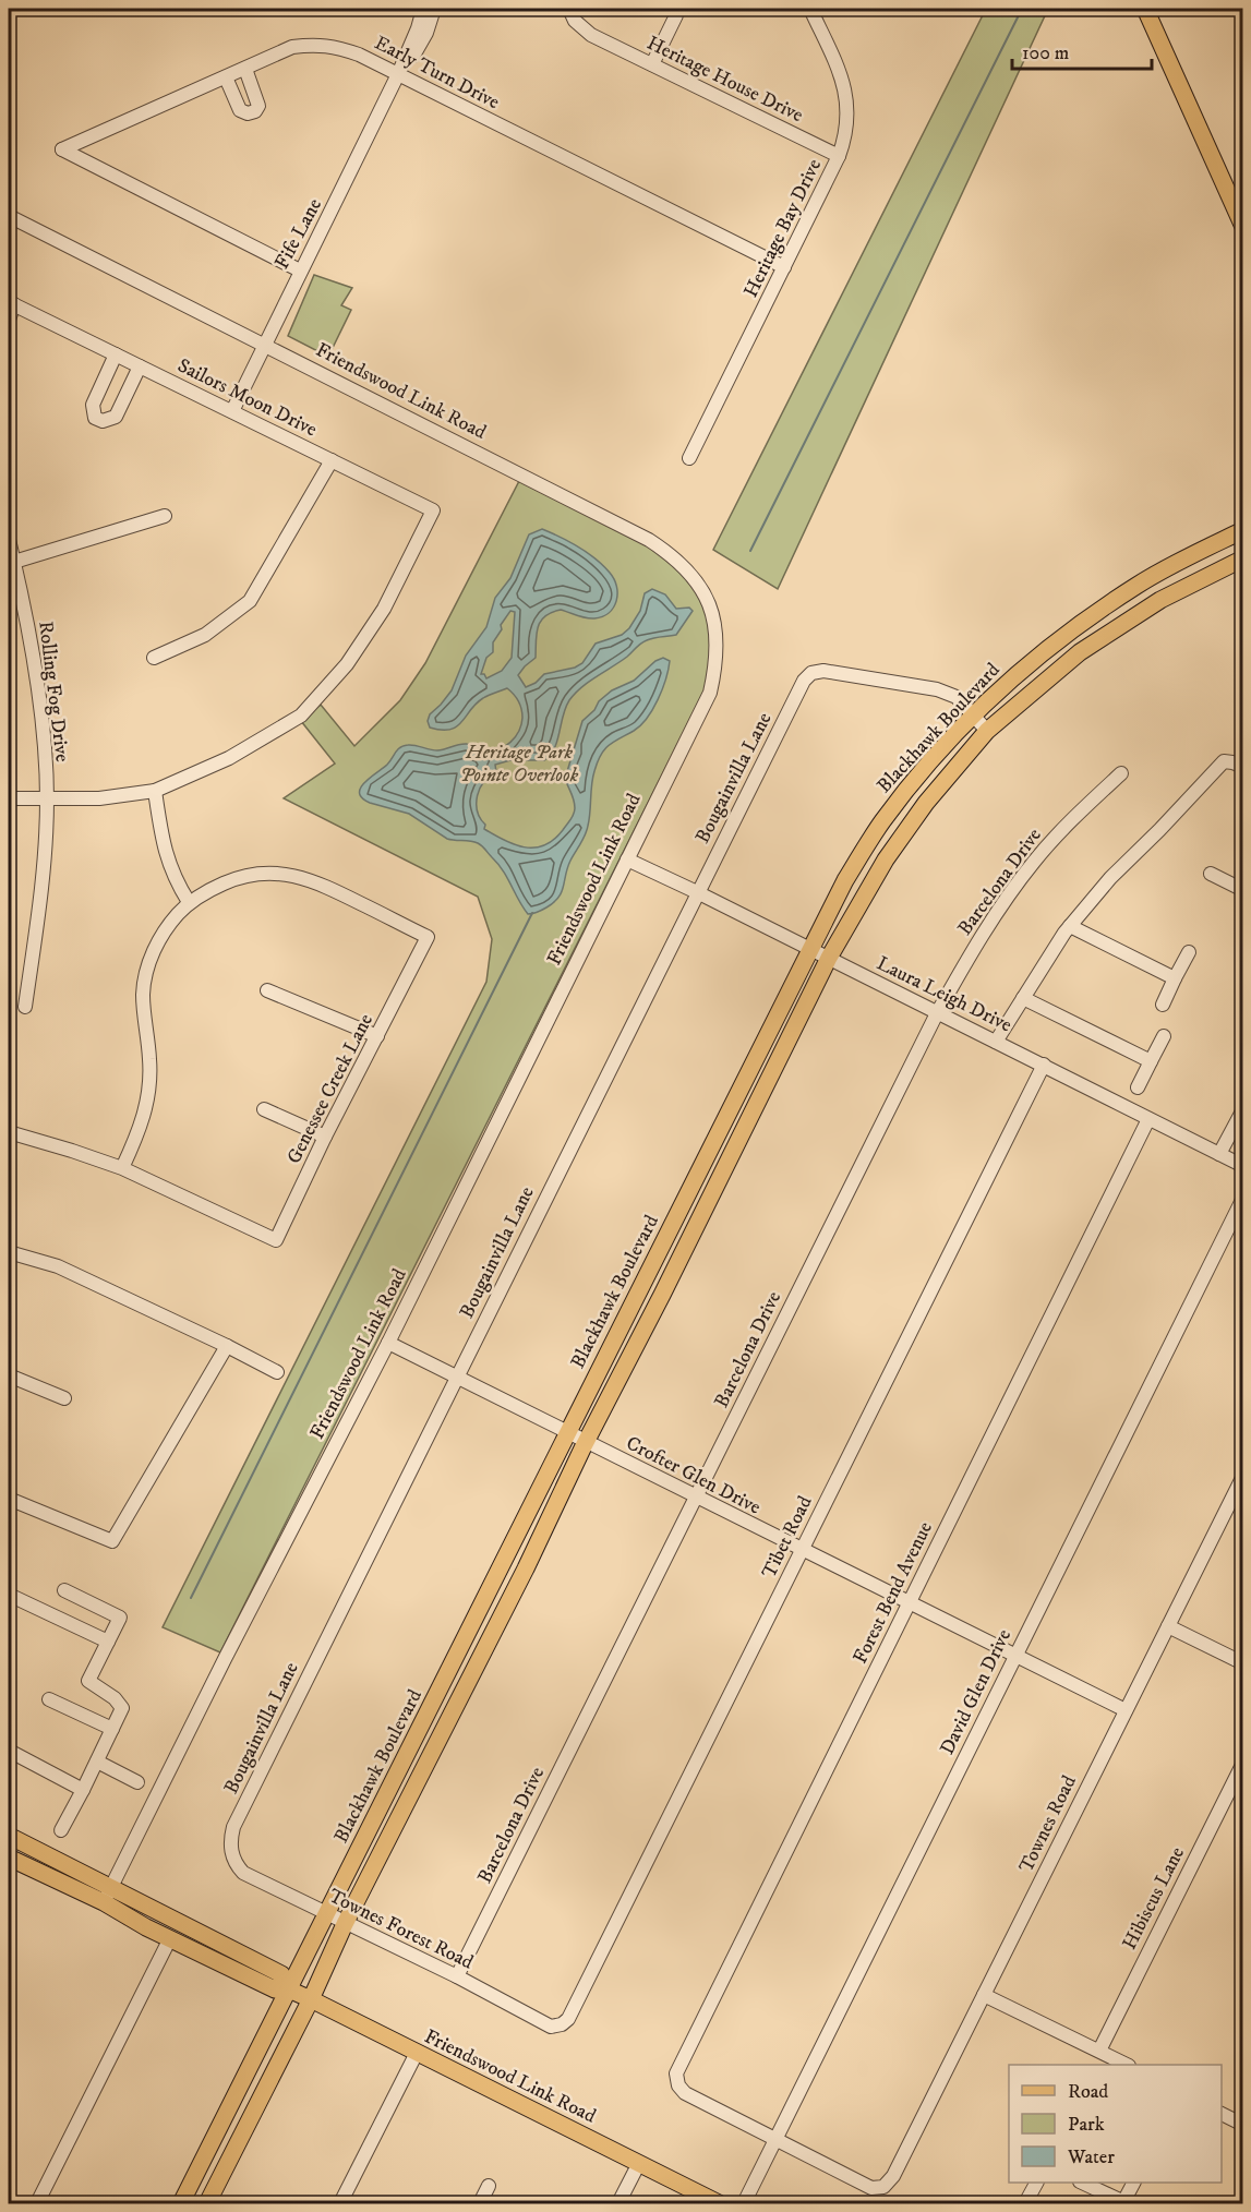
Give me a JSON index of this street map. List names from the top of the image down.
{
  "streets": {
    "main road": ["Friendswood Link Road", "Blackhawk Boulevard"],
    "street": [
      "Early Turn Drive",
      "Heritage House Drive",
      "Heritage Bay Drive",
      "Fife Lane",
      "Sailors Moon Drive",
      "Rolling Fog Drive",
      "Bougainvilla Lane",
      "Barcelona Drive",
      "Laura Leigh Drive",
      "Genessee Creek Lane",
      "Crofter Glen Drive",
      "Tibet Road",
      "Forest Bend Avenue",
      "David Glen Drive",
      "Townes Road",
      "Hibiscus Lane",
      "Townes Forest Road"
    ]
  },
  "crossings": [
    ["Early Turn Drive", "Heritage Bay Drive"],
    ["Early Turn Drive", "Fife Lane"],
    ["Heritage House Drive", "Heritage Bay Drive"],
    ["Fife Lane", "Friendswood Link Road"],
    ["Fife Lane", "Sailors Moon Drive"],
    ["Friendswood Link Road", "Blackhawk Boulevard"],
    ["Friendswood Link Road", "Laura Leigh Drive"],
    ["Friendswood Link Road", "Crofter Glen Drive"],
    ["Blackhawk Boulevard", "Bougainvilla Lane"],
    ["Blackhawk Boulevard", "Laura Leigh Drive"],
    ["Blackhawk Boulevard", "Crofter Glen Drive"],
    ["Blackhawk Boulevard", "Townes Forest Road"],
    ["Bougainvilla Lane", "Laura Leigh Drive"],
    ["Bougainvilla Lane", "Crofter Glen Drive"],
    ["Bougainvilla Lane", "Townes Forest Road"],
    ["Barcelona Drive", "Laura Leigh Drive"],
    ["Barcelona Drive", "Crofter Glen Drive"],
    ["Barcelona Drive", "Townes Forest Road"],
    ["Laura Leigh Drive", "Tibet Road"],
    ["Laura Leigh Drive", "Forest Bend Avenue"],
    ["Crofter Glen Drive", "Tibet Road"],
    ["Crofter Glen Drive", "Forest Bend Avenue"],
    ["Crofter Glen Drive", "David Glen Drive"],
    ["Crofter Glen Drive", "Townes Road"],
    ["Tibet Road", "Townes Forest Road"],
    ["Forest Bend Avenue", "David Glen Drive"],
    ["Forest Bend Avenue", "Townes Road"],
    ["David Glen Drive", "Townes Road"]
  ],
  "parks": ["Heritage Park Pointe Overlook"],
  "legend": ["Road", "Park", "Water"],
  "scale_bar": "100 m"
}
